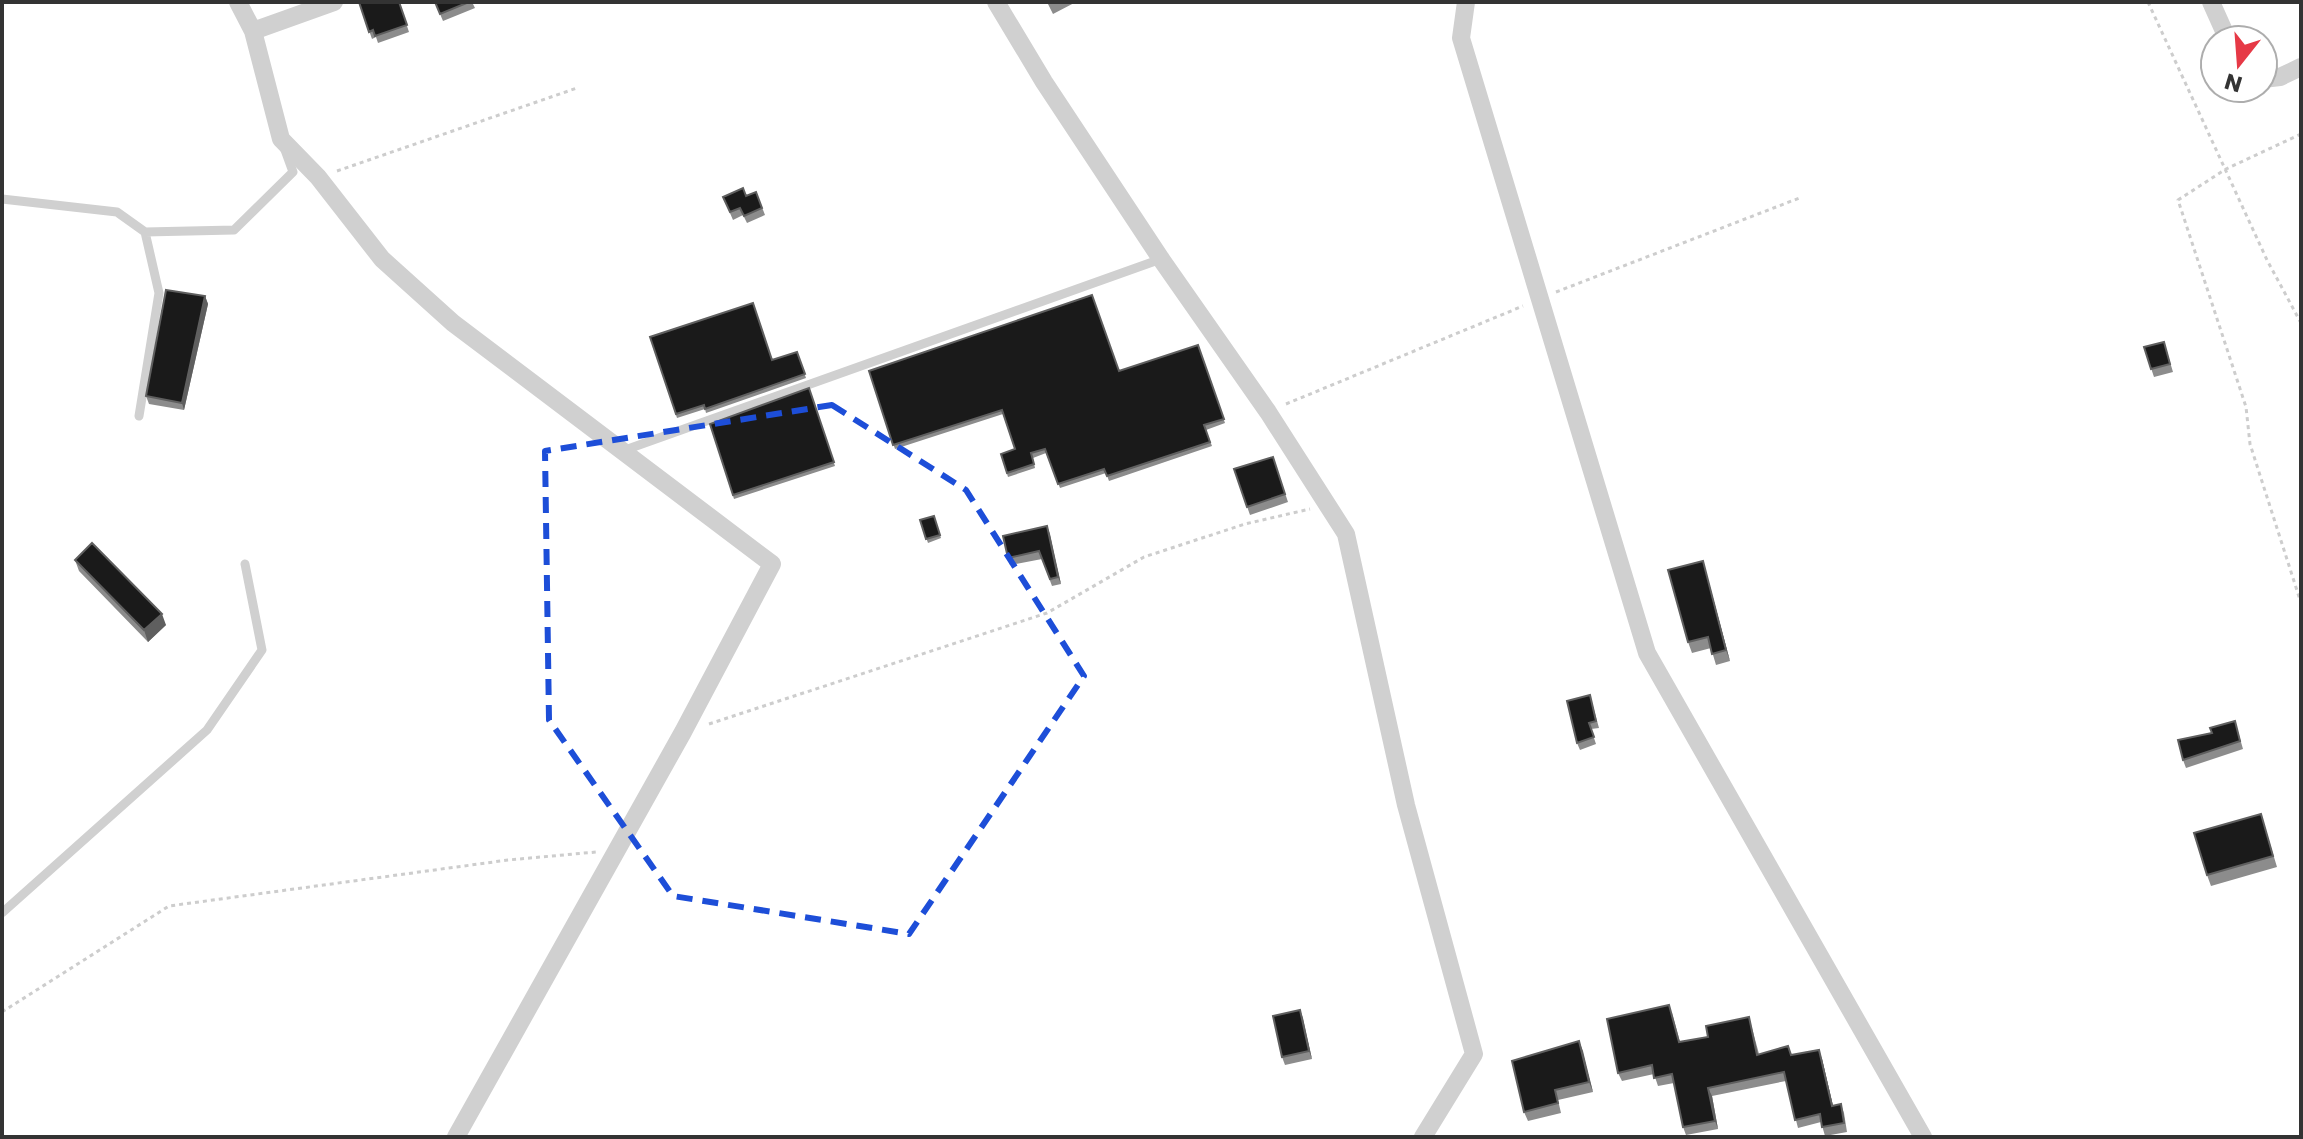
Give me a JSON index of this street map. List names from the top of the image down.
{
  "north": "bottom"
}
